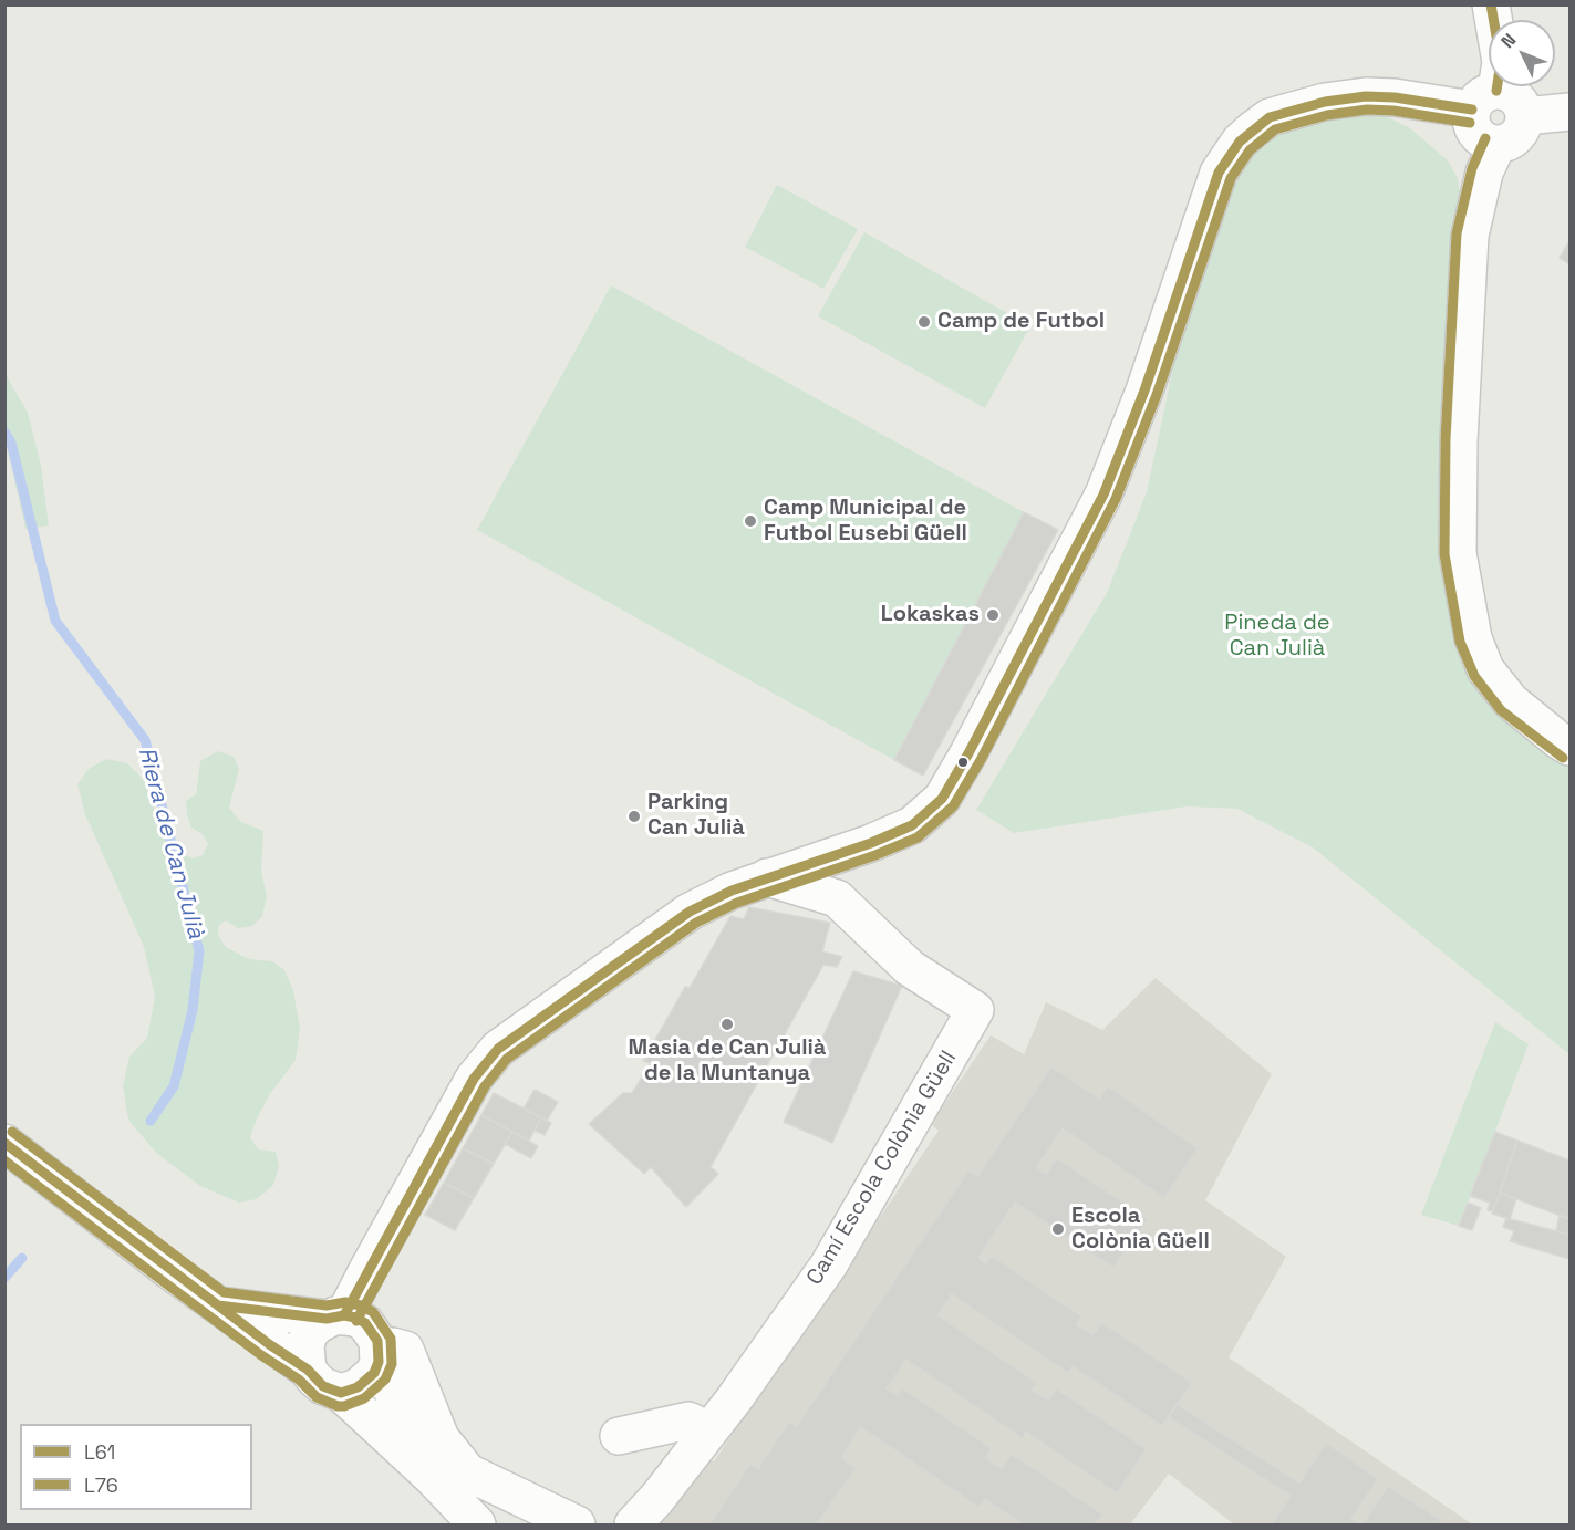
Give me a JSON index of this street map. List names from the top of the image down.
{
  "streets": {
    "street": ["Camí Escola Colònia Güell"]
  },
  "water": ["Riera de Can Julià"],
  "parks": ["Pineda de Can Julià"],
  "places": [
    "Camp de Futbol",
    "Camp Municipal de Futbol Eusebi Güell",
    "Lokaskas",
    "Parking Can Julià",
    "Masia de Can Julià de la Muntanya",
    "Escola Colònia Güell"
  ],
  "lines": ["transit line L61", "transit line L76"],
  "legend": ["L61", "L76"],
  "north": "top left"
}
